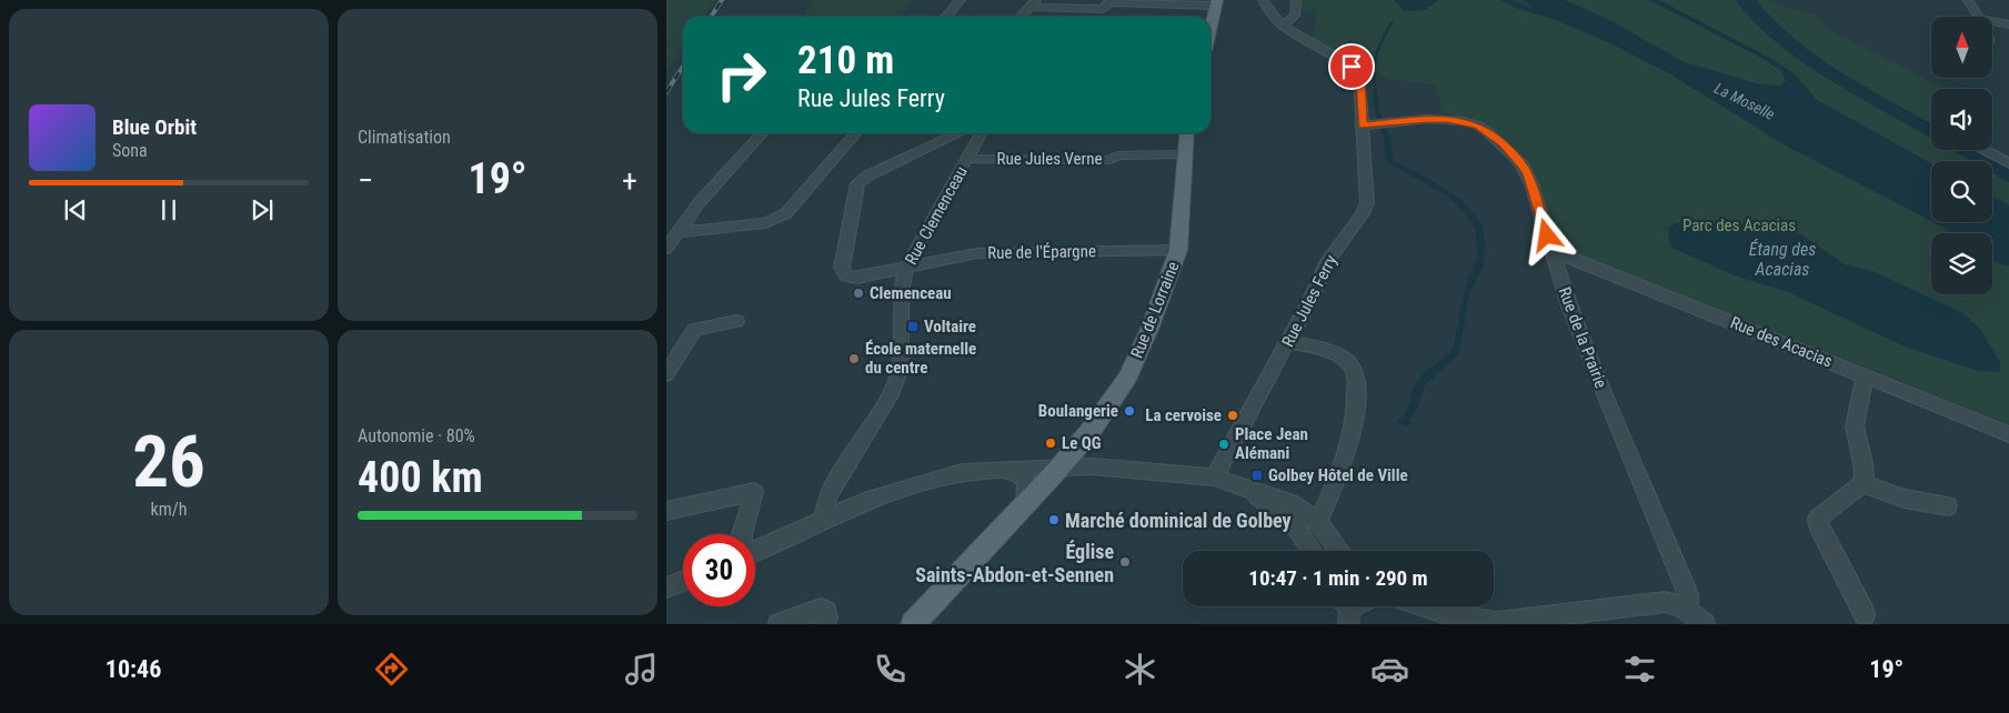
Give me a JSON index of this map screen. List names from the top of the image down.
{
  "streets": {
    "main road": ["Rue de Lorraine"],
    "street": [
      "Rue Jules Verne",
      "Rue Clemenceau",
      "Rue de l'Épargne",
      "Rue Jules Ferry",
      "Rue de la Prairie",
      "Rue des Acacias"
    ]
  },
  "crossings": [
    ["Rue Jules Verne", "Rue Clemenceau"],
    ["Rue Jules Verne", "Rue de Lorraine"],
    ["Rue Clemenceau", "Rue de l'Épargne"],
    ["Rue de l'Épargne", "Rue de Lorraine"],
    ["Rue Jules Ferry", "Rue de la Prairie"],
    ["Rue de la Prairie", "Rue des Acacias"]
  ],
  "water": ["La Moselle", "Étang des Acacias"],
  "parks": ["Parc des Acacias"],
  "places": {
    "other": [
      "Clemenceau",
      "École maternelle du centre",
      "Boulangerie",
      "La cervoise",
      "Le QG",
      "Place Jean Alémani",
      "Marché dominical de Golbey",
      "Église Saints-Abdon-et-Sennen"
    ],
    "transit": ["Voltaire", "Golbey Hôtel de Ville"]
  },
  "north": "top",
  "page": {
    "tile": [
      "Climatisation",
      ["26", "km/h"],
      ["Autonomie · 80%", "400 km"]
    ],
    "turn": ["210 m", "Rue Jules Ferry"],
    "song": ["Blue Orbit", "Sona"],
    "heat": ["−", "19°", "+"],
    "limit": "30",
    "trip": "10:47 · 1 min · 290 m",
    "tabs": ["10:46", "19°"]
  }
}
